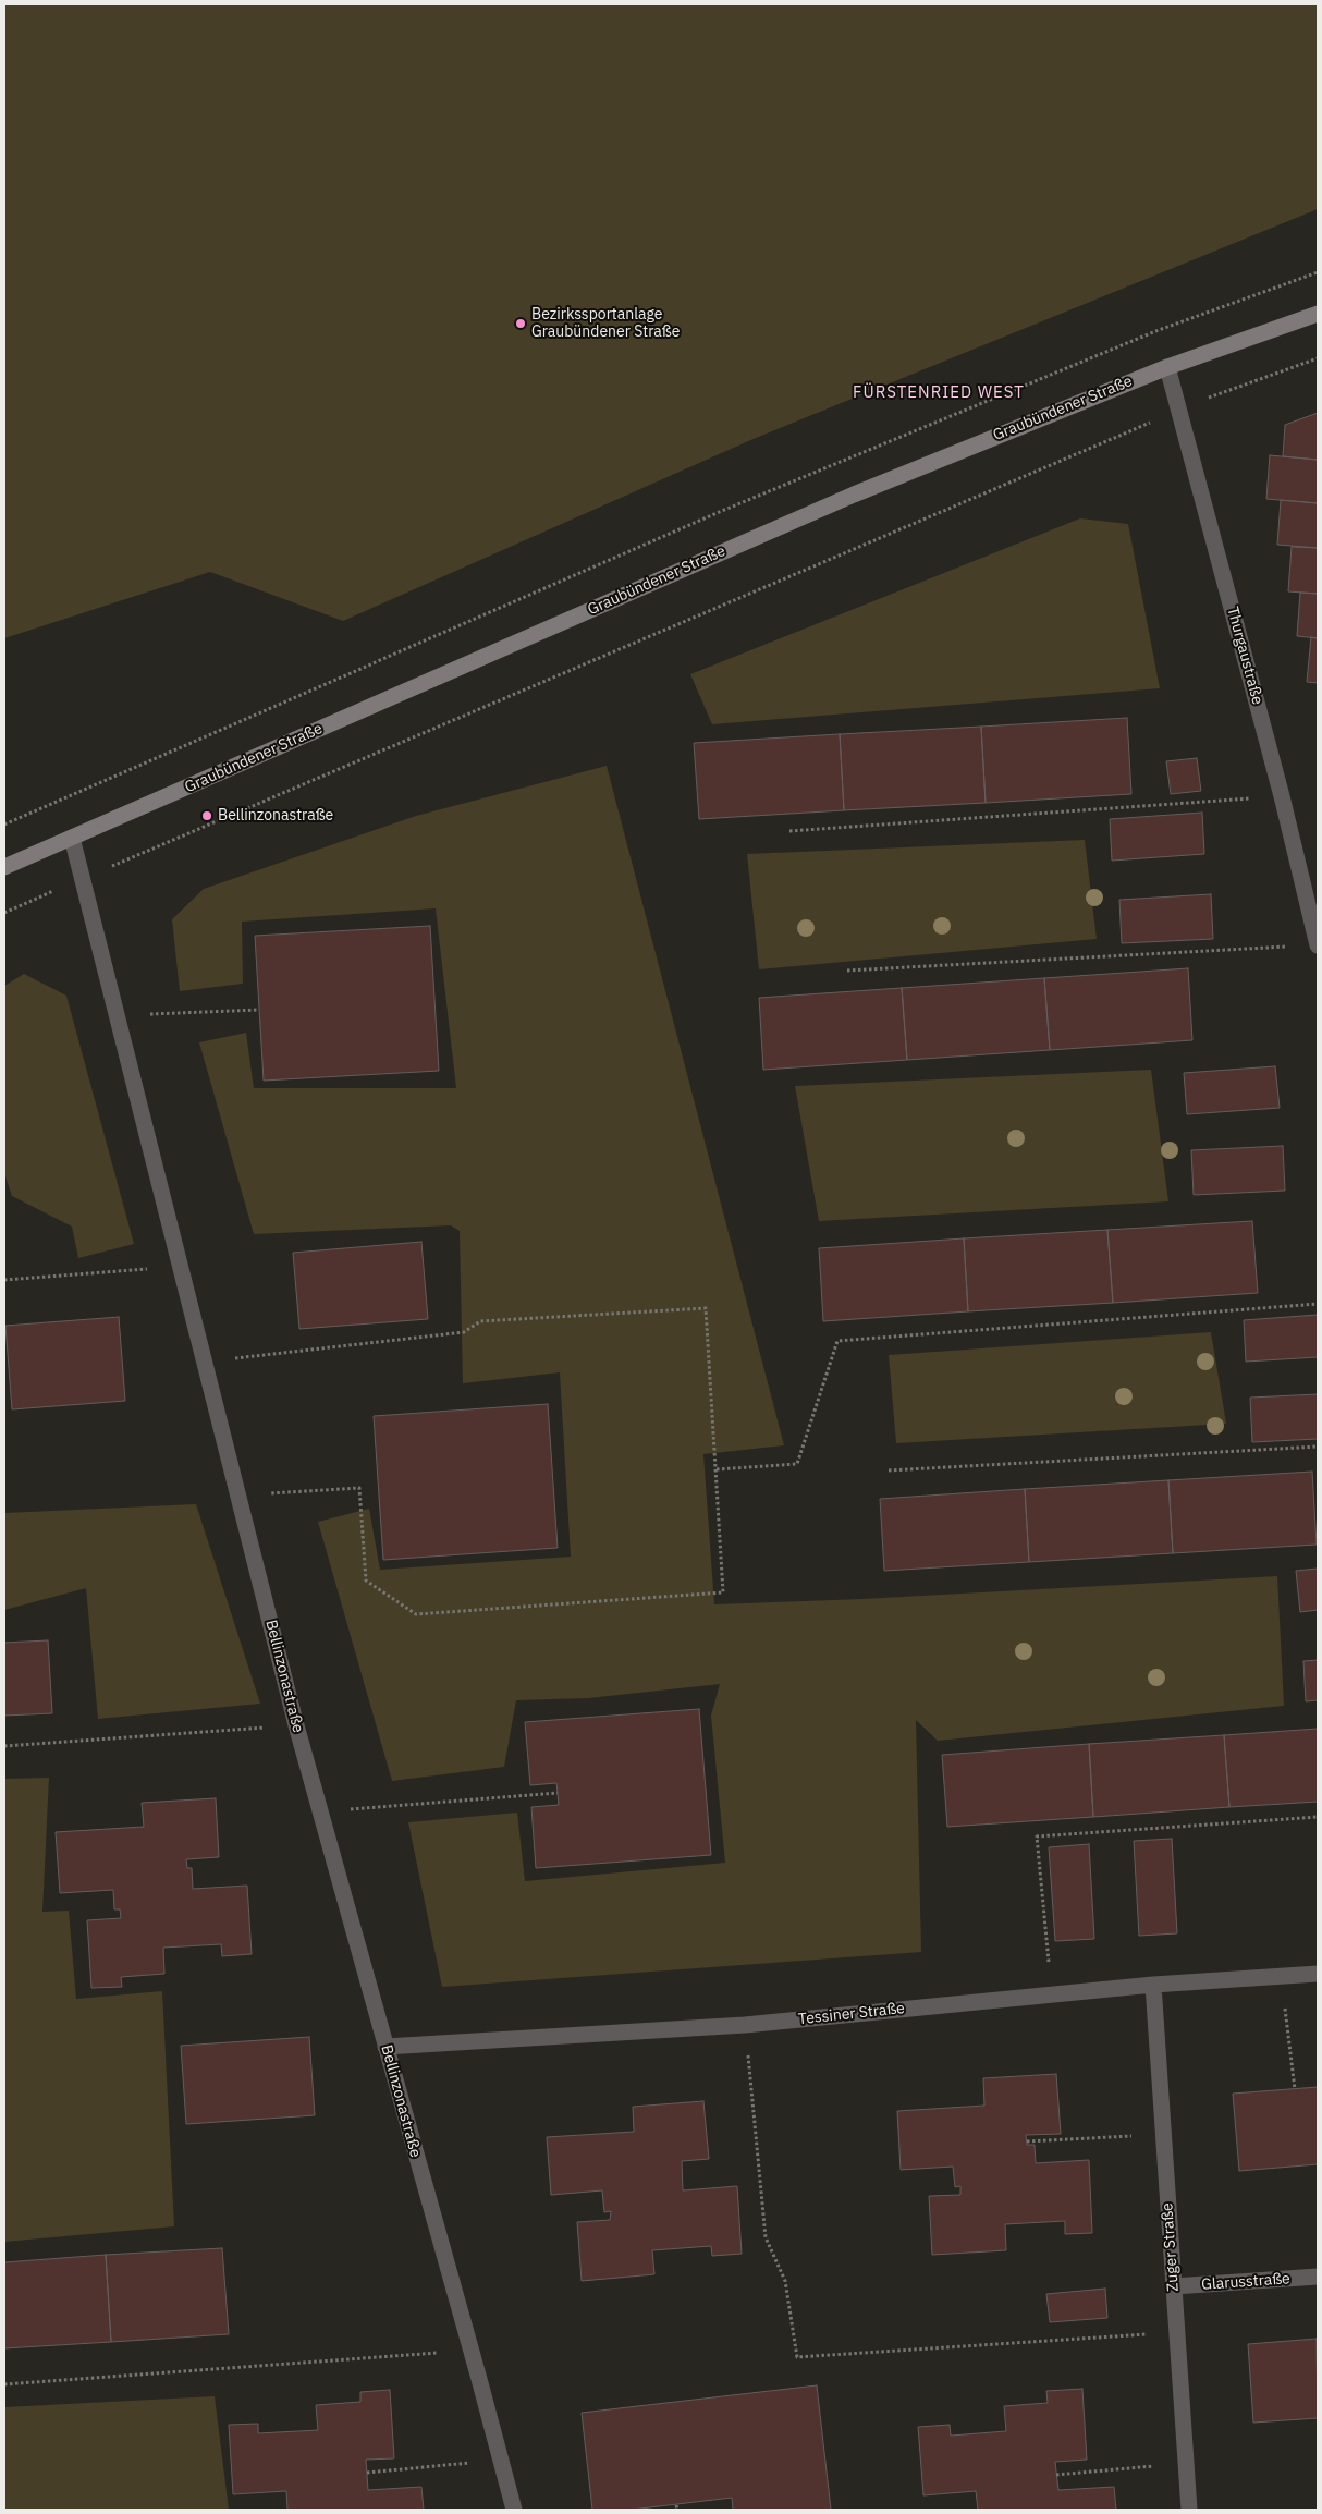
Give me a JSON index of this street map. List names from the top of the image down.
{
  "streets": {
    "street": [
      "Graubündener Straße",
      "Thurgaustraße",
      "Bellinzonastraße",
      "Tessiner Straße",
      "Zuger Straße",
      "Glarusstraße"
    ]
  },
  "crossings": [
    ["Graubündener Straße", "Thurgaustraße"],
    ["Graubündener Straße", "Bellinzonastraße"],
    ["Bellinzonastraße", "Tessiner Straße"],
    ["Tessiner Straße", "Zuger Straße"],
    ["Zuger Straße", "Glarusstraße"]
  ],
  "districts": ["FÜRSTENRIED WEST"],
  "places": ["Bezirkssportanlage Graubündener Straße", "Bellinzonastraße"]
}
